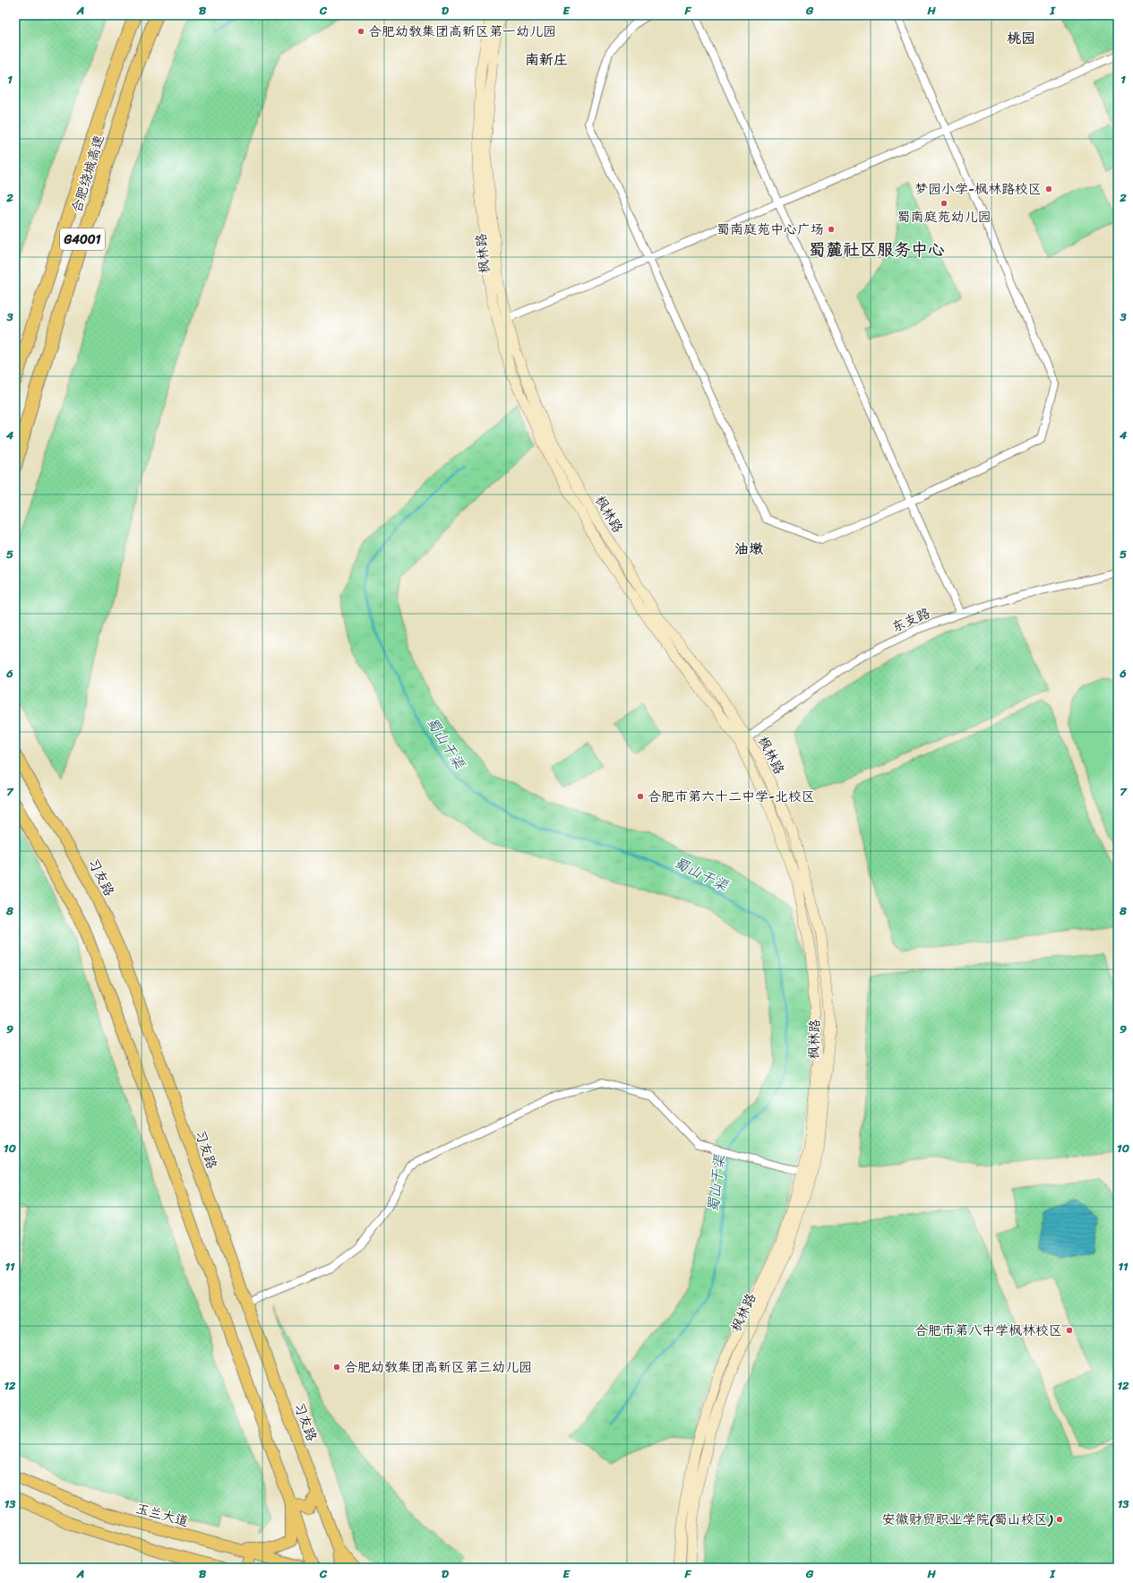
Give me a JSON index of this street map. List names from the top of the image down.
{
  "streets": {
    "highway": ["合肥绕城高速", "G4001"],
    "main road": ["枫林路", "习友路", "玉兰大道"],
    "street": ["东支路"]
  },
  "crossings": [
    ["枫林路", "东支路"]
  ],
  "districts": [
    "桃园",
    "南新庄",
    "蜀麓社区服务中心",
    "油墩"
  ],
  "water": ["蜀山干渠"],
  "places": [
    "合肥幼教集团高新区第一幼儿园",
    "梦园小学-枫林路校区",
    "蜀南庭苑幼儿园",
    "蜀南庭苑中心广场",
    "合肥市第六十二中学-北校区",
    "合肥市第八中学枫林校区",
    "合肥幼教集团高新区第三幼儿园",
    "安徽财贸职业学院(蜀山校区)"
  ],
  "grid": {
    "columns": [
      "A",
      "B",
      "C",
      "D",
      "E",
      "F",
      "G",
      "H",
      "I"
    ],
    "rows": [
      "1",
      "2",
      "3",
      "4",
      "5",
      "6",
      "7",
      "8",
      "9",
      "10",
      "11",
      "12",
      "13"
    ]
  }
}
